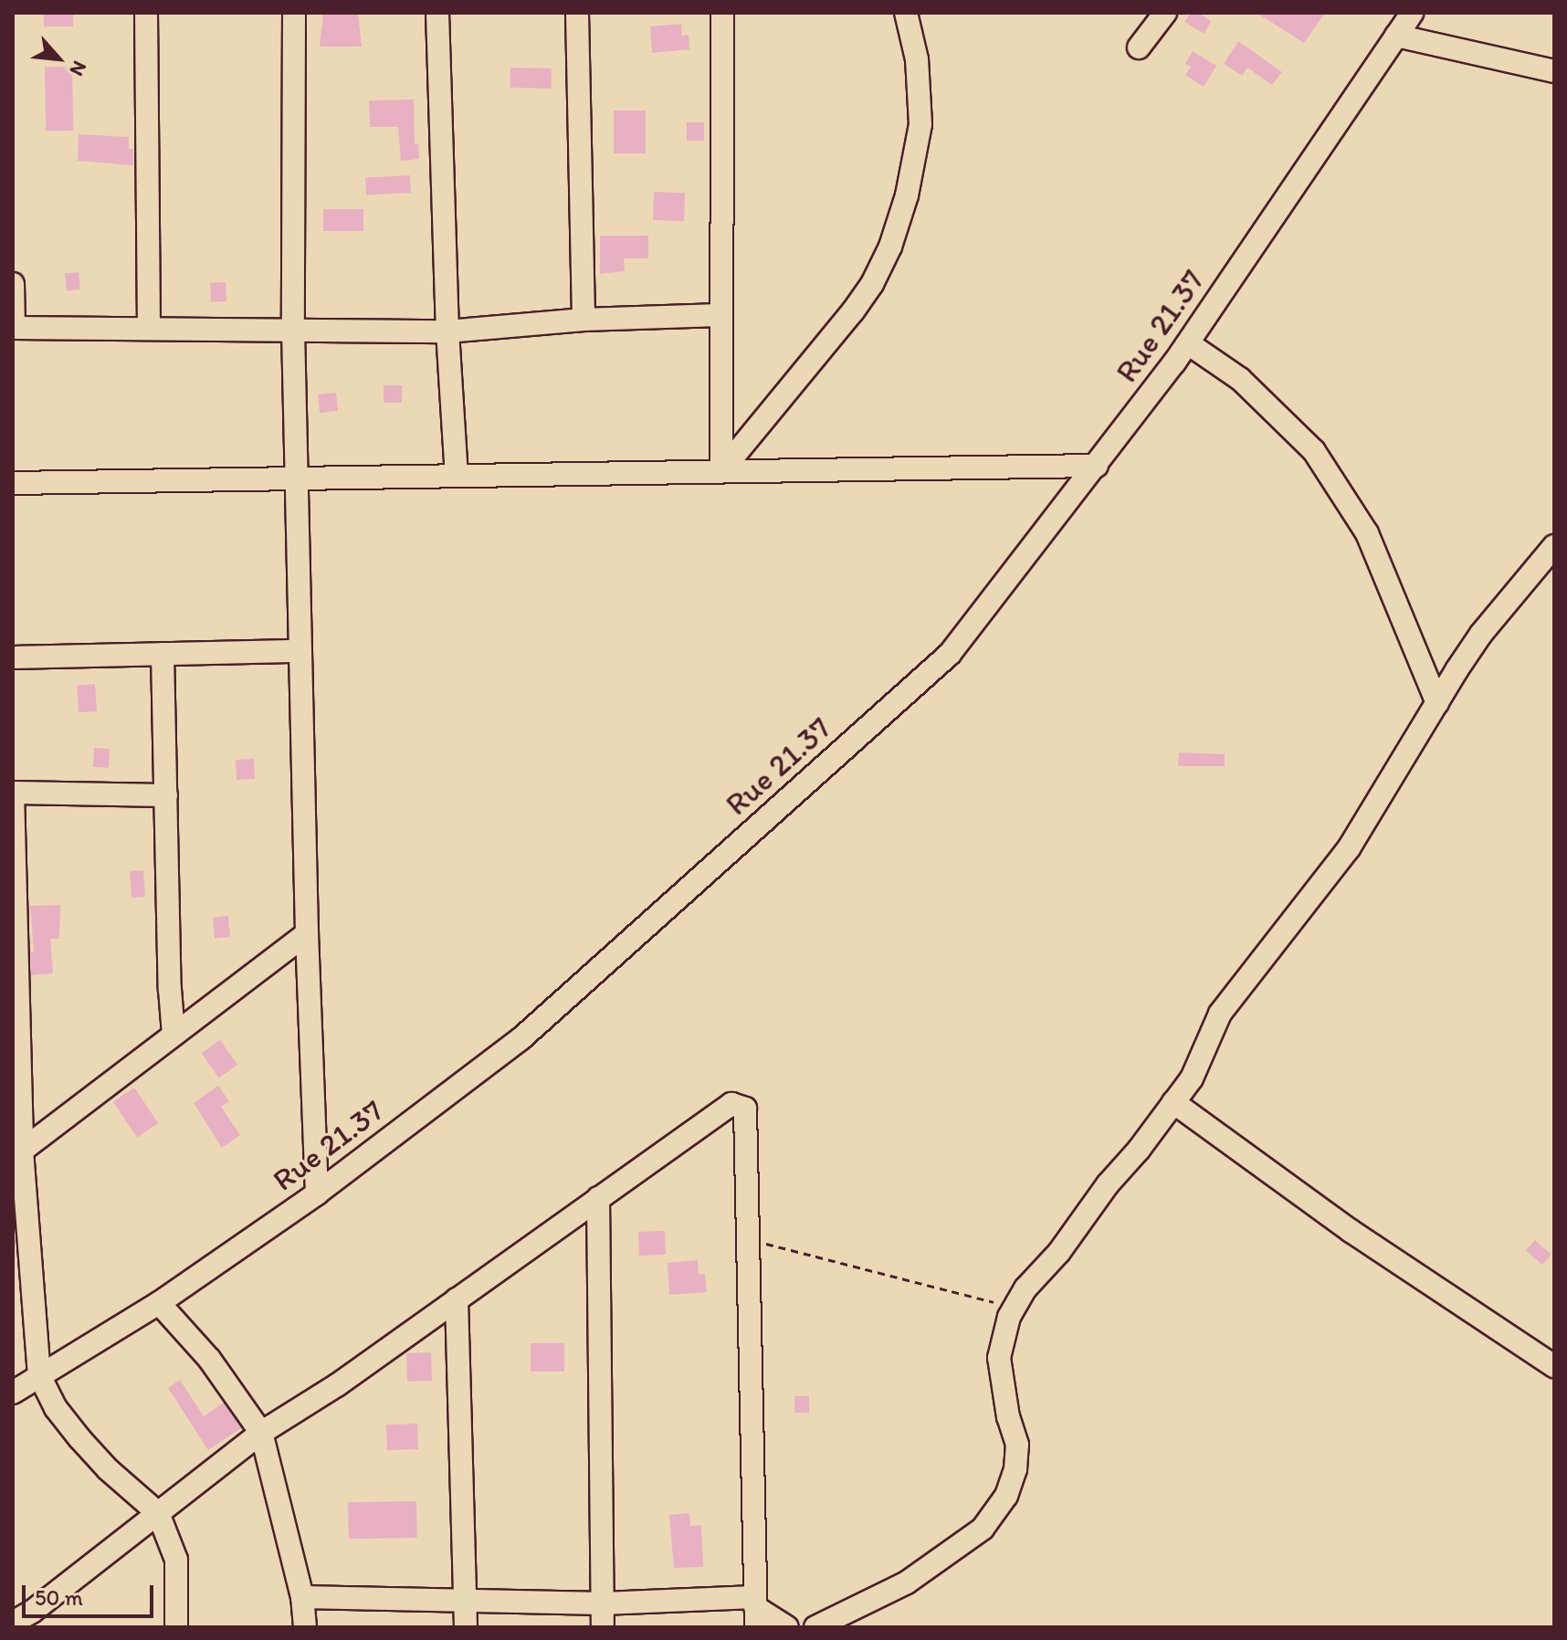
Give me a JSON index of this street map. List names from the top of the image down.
{
  "streets": {
    "street": ["Rue 21.37"]
  },
  "scale_bar": "50 m",
  "north": "bottom right"
}
